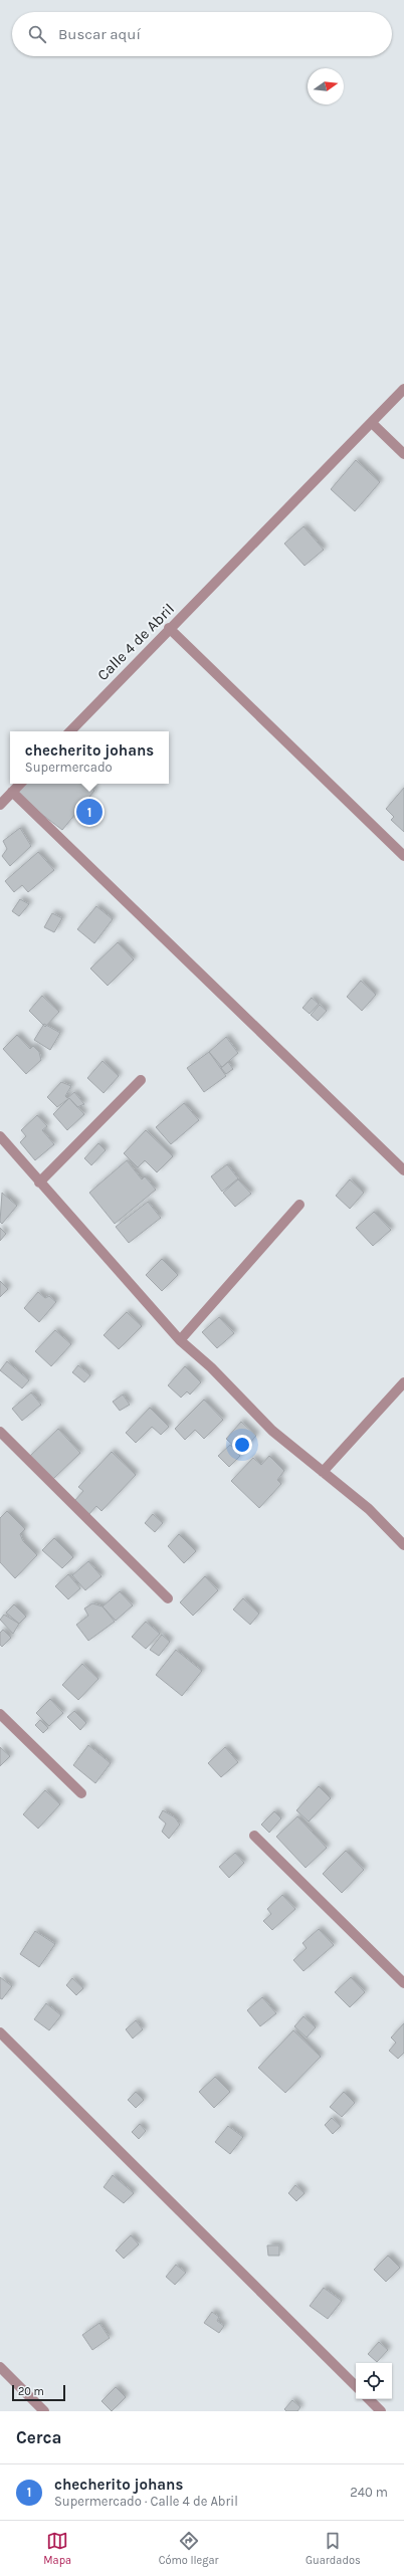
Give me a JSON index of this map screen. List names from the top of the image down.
{
  "streets": {
    "street": ["Calle 4 de Abril"]
  },
  "scale_bar": "20 m",
  "north": "right",
  "page": {
    "search": "Buscar aquí",
    "popup": ["checherito johans", "Supermercado"],
    "pins": "1",
    "scale": "20 m",
    "heading": "Cerca",
    "list": [
      {
        "mark": "1",
        "name": "checherito johans",
        "note": "Supermercado · Calle 4 de Abril",
        "value": "240 m"
      }
    ],
    "nav": ["Mapa", "Cómo llegar", "Guardados"]
  }
}
